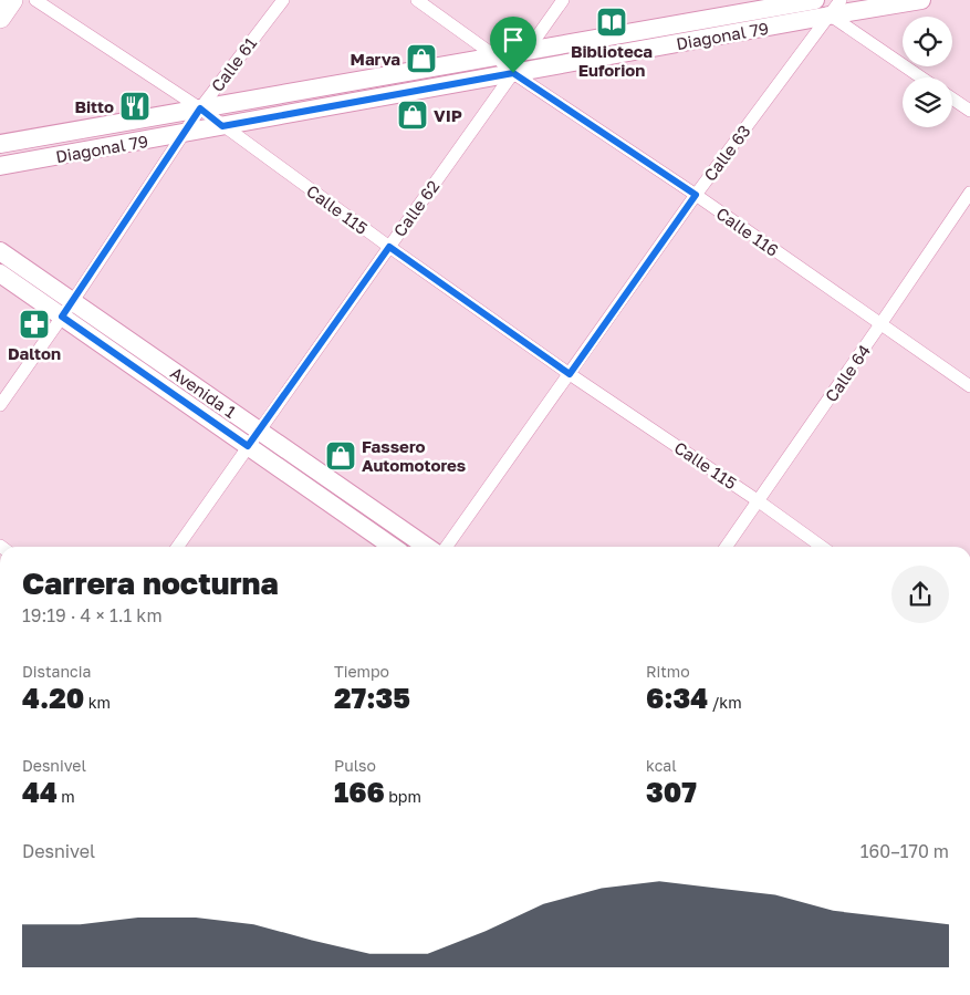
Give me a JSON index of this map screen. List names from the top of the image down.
{
  "streets": {
    "main road": ["Diagonal 79", "Avenida 1"],
    "street": [
      "Calle 61",
      "Calle 63",
      "Calle 62",
      "Calle 115",
      "Calle 116",
      "Calle 64"
    ]
  },
  "crossings": [
    ["Diagonal 79", "Calle 61"],
    ["Diagonal 79", "Calle 63"],
    ["Diagonal 79", "Calle 62"],
    ["Diagonal 79", "Calle 115"],
    ["Diagonal 79", "Calle 116"],
    ["Calle 61", "Calle 115"],
    ["Calle 61", "Avenida 1"],
    ["Calle 63", "Calle 115"],
    ["Calle 63", "Calle 116"],
    ["Calle 62", "Calle 115"],
    ["Calle 62", "Calle 116"],
    ["Calle 62", "Avenida 1"],
    ["Calle 115", "Calle 64"],
    ["Calle 116", "Calle 64"]
  ],
  "places": {
    "library": ["Biblioteca Euforion"],
    "shop": ["Marva", "VIP", "Fassero Automotores"],
    "restaurant": ["Bitto"],
    "pharmacy": ["Dalton"]
  },
  "page": {
    "heading": ["Carrera nocturna", "19:19 · 4 × 1.1 km"],
    "stats": [
      ["Distancia", "4.20 km"],
      ["Tiempo", "27:35"],
      ["Ritmo", "6:34 /km"],
      ["Desnivel", "44 m"],
      ["Pulso", "166 bpm"],
      ["kcal", "307"]
    ],
    "chart": ["Desnivel", "160–170 m"]
  }
}
